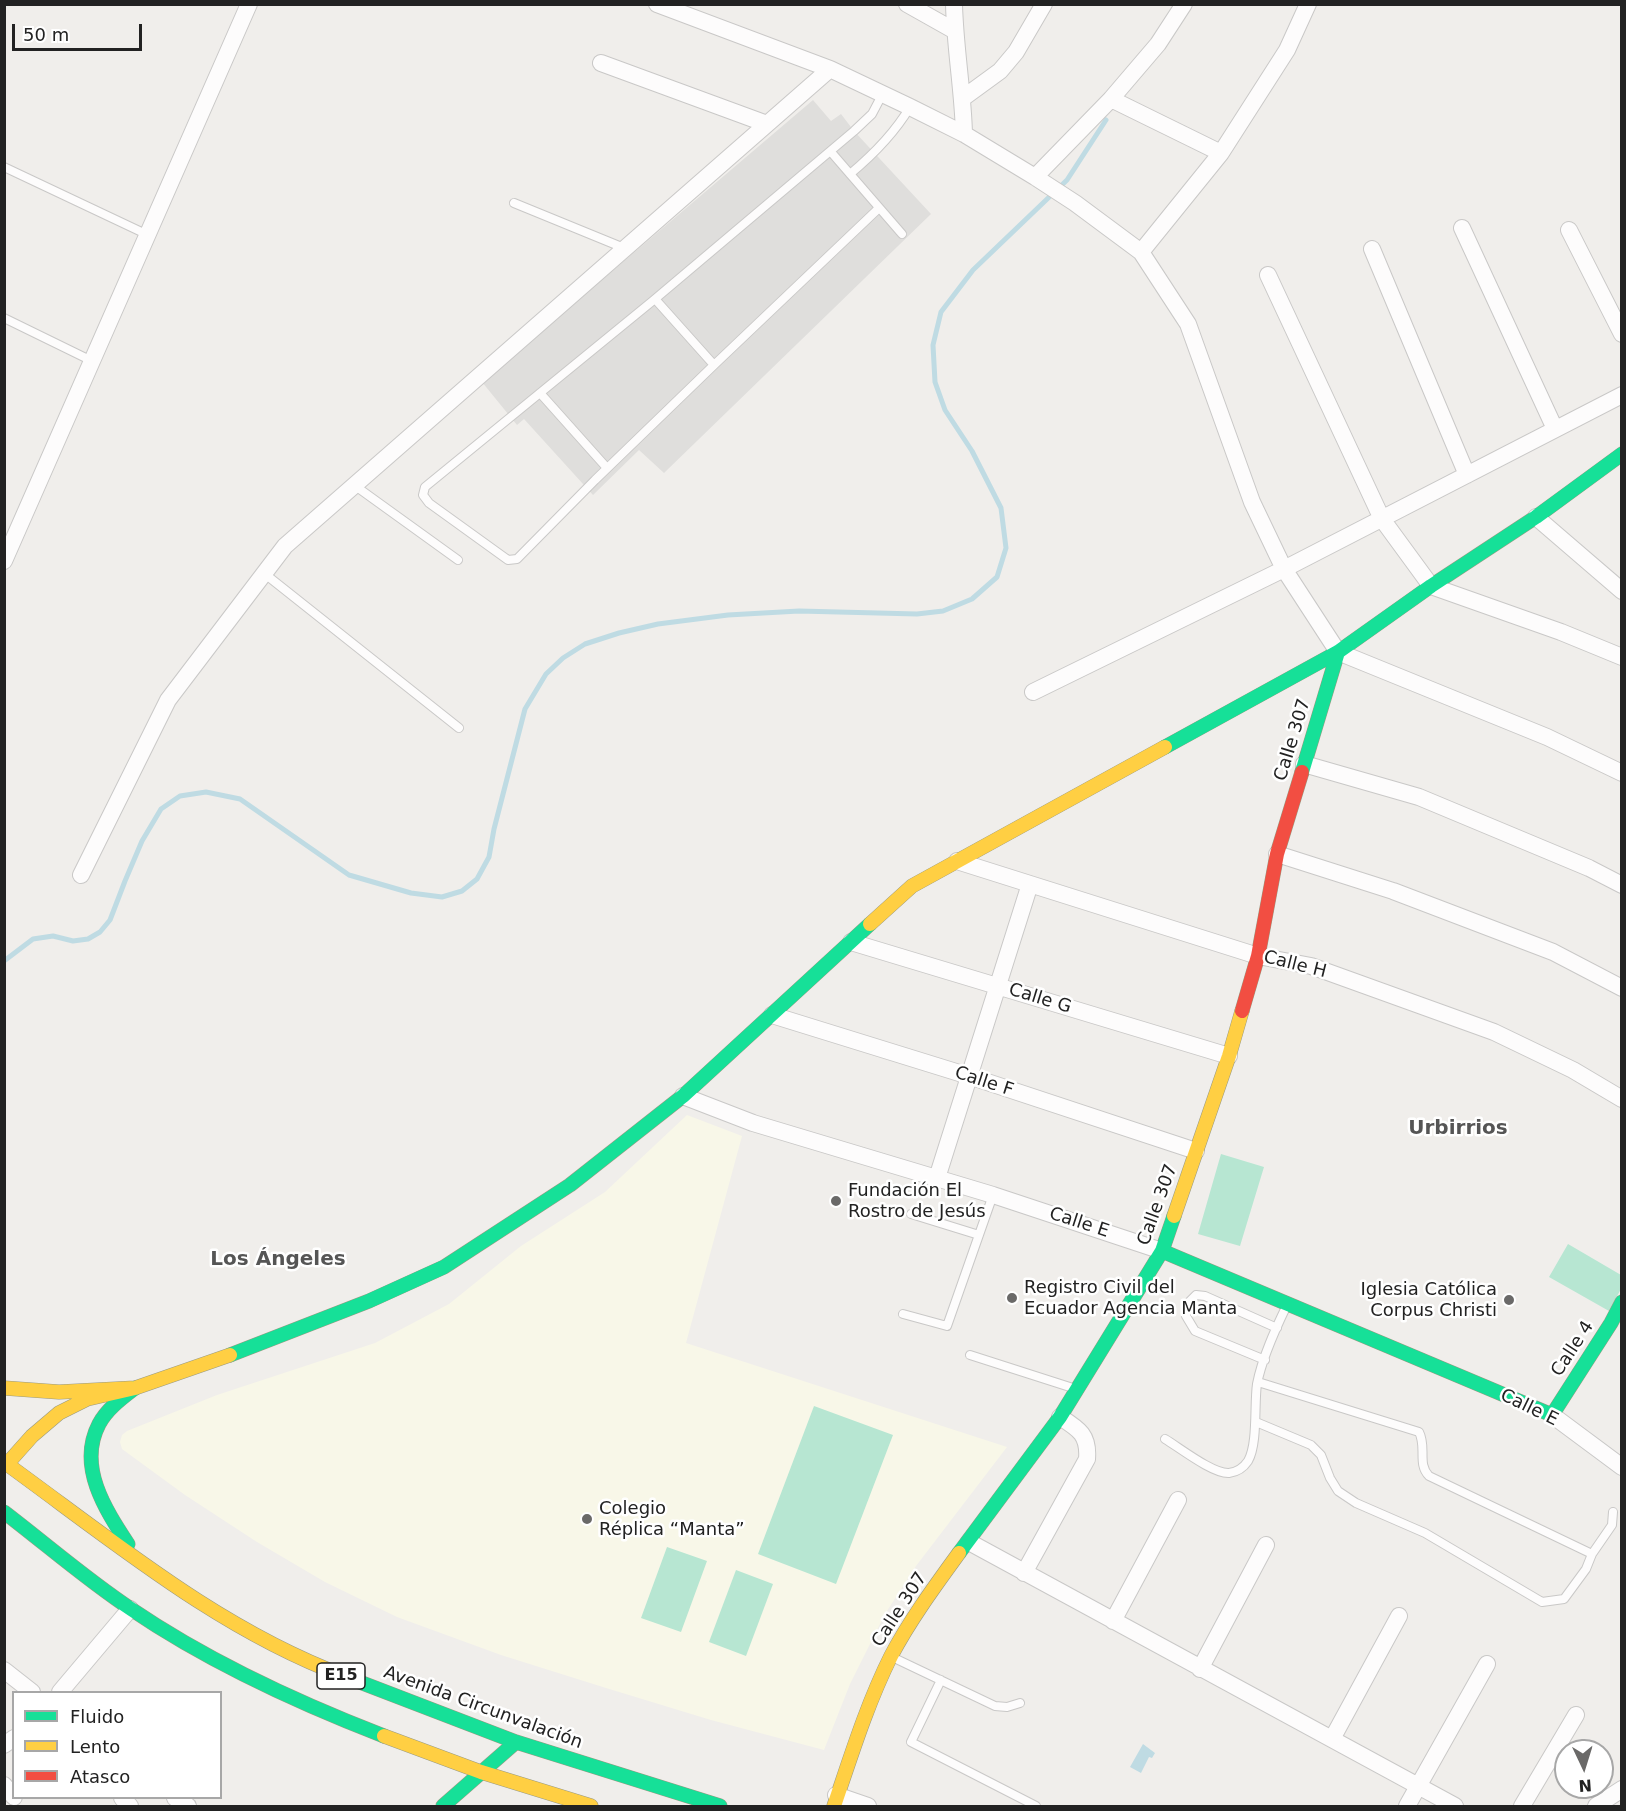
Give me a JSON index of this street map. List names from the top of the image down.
{
  "streets": {
    "main road": [
      "Calle 307",
      "Calle E",
      "Calle 4",
      "E15",
      "Avenida Circunvalación"
    ],
    "street": ["Calle H", "Calle G", "Calle F"]
  },
  "crossings": [
    ["Calle 307", "Calle H"],
    ["Calle 307", "Calle G"],
    ["Calle 307", "Calle F"],
    ["Calle 307", "Calle E"],
    ["Calle E", "Calle 4"]
  ],
  "districts": ["Urbirrios", "Los Ángeles"],
  "places": [
    "Fundación El Rostro de Jesús",
    "Registro Civil del Ecuador Agencia Manta",
    "Iglesia Católica Corpus Christi",
    "Colegio Réplica “Manta”"
  ],
  "legend": ["Fluido", "Lento", "Atasco"],
  "scale_bar": "50 m",
  "north": "bottom"
}
